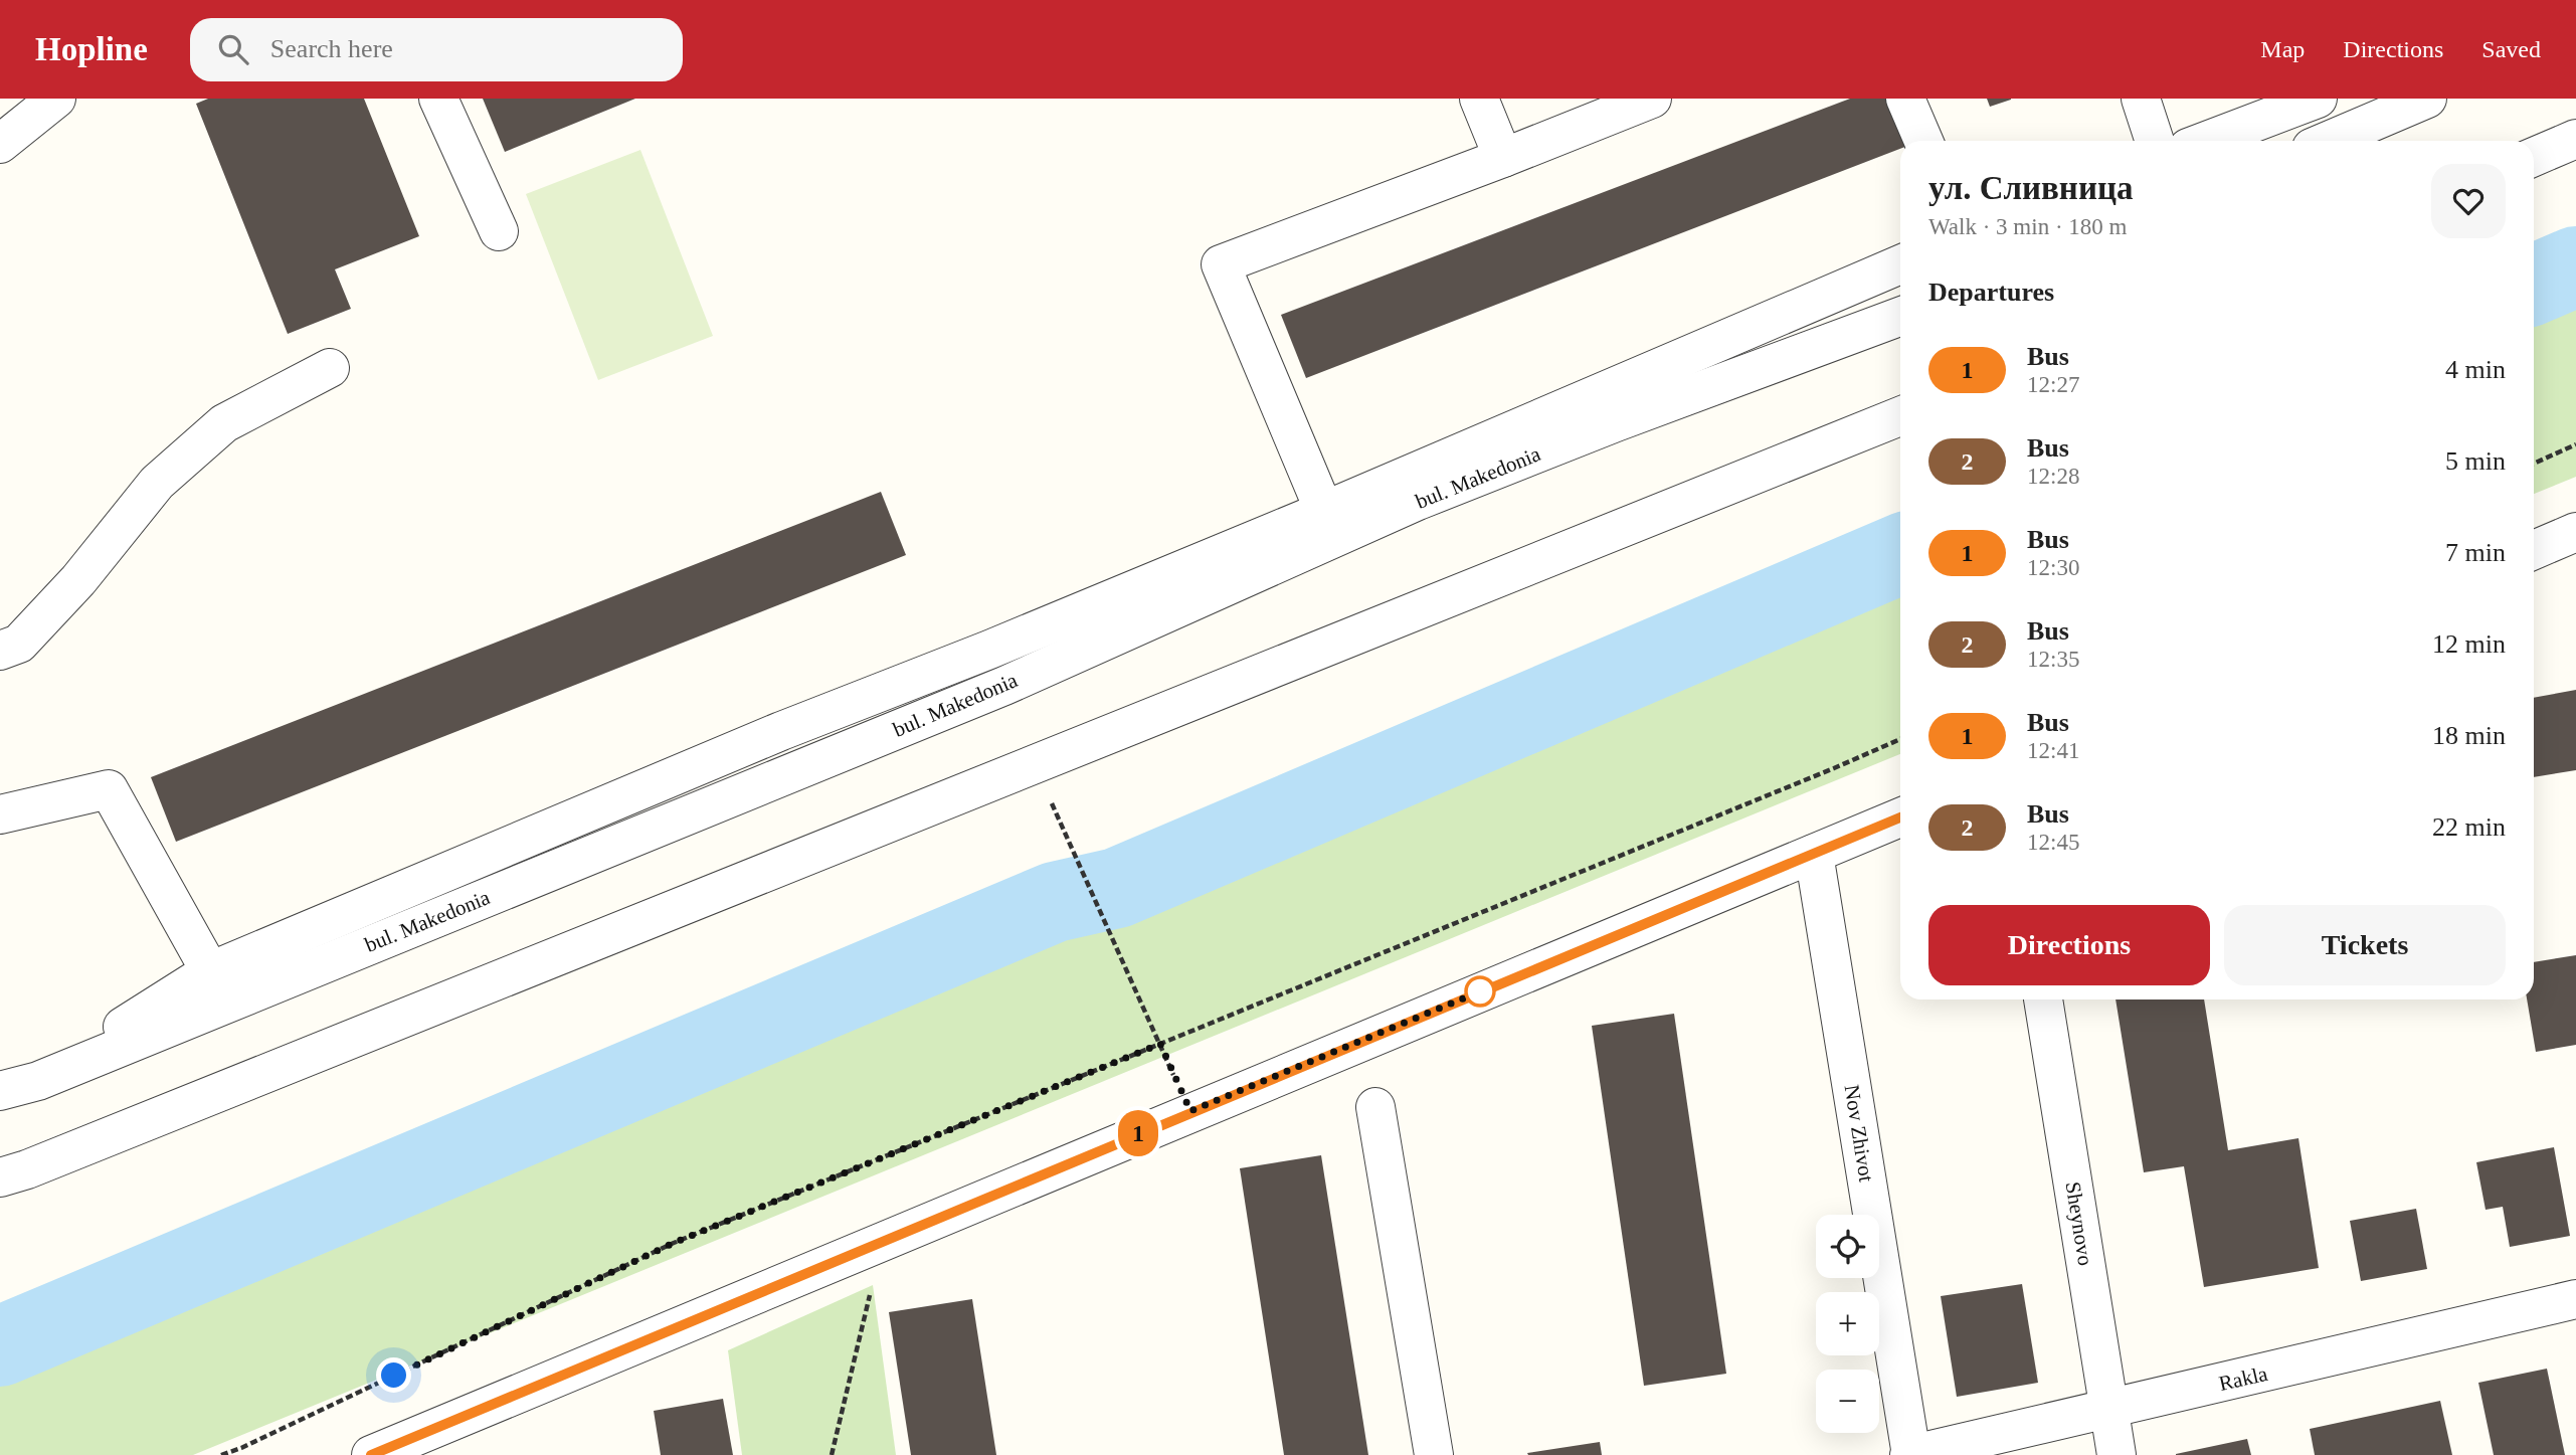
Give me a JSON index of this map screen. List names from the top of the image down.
{
  "streets": {
    "street": [
      "bul. Makedonia",
      "Nov Zhivot",
      "Sheynovo",
      "Rakla"
    ]
  },
  "crossings": [
    ["Nov Zhivot", "Rakla"],
    ["Sheynovo", "Rakla"]
  ],
  "lines": ["bus line 1"],
  "page": {
    "header": "Hopline",
    "search": "Search here",
    "nav": ["Map", "Directions", "Saved"],
    "on_map": "1",
    "heading": [
      ["ул. Сливница", "Walk · 3 min · 180 m"],
      "Departures"
    ],
    "list": [
      {
        "mark": "1",
        "name": "Bus",
        "note": "12:27",
        "value": "4 min"
      },
      {
        "mark": "2",
        "name": "Bus",
        "note": "12:28",
        "value": "5 min"
      },
      {
        "mark": "1",
        "name": "Bus",
        "note": "12:30",
        "value": "7 min"
      },
      {
        "mark": "2",
        "name": "Bus",
        "note": "12:35",
        "value": "12 min"
      },
      {
        "mark": "1",
        "name": "Bus",
        "note": "12:41",
        "value": "18 min"
      },
      {
        "mark": "2",
        "name": "Bus",
        "note": "12:45",
        "value": "22 min"
      }
    ],
    "buttons": ["Directions", "Tickets"],
    "map_buttons": ["+", "−"]
  }
}
